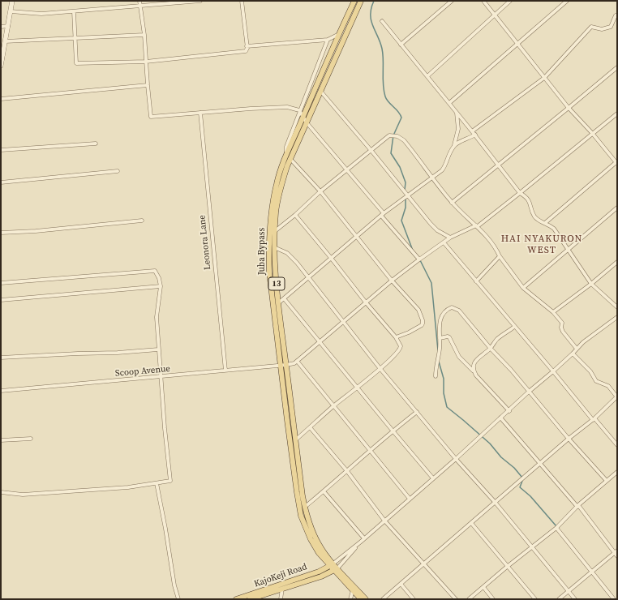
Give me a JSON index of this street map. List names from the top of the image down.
{
  "streets": {
    "main road": ["Juba Bypass", "13", "KajoKeji Road"],
    "street": ["Leonora Lane", "Scoop Avenue"]
  },
  "crossings": [
    ["Leonora Lane", "Scoop Avenue"],
    ["Juba Bypass", "Scoop Avenue"],
    ["Juba Bypass", "KajoKeji Road"]
  ],
  "districts": ["HAI NYAKURON WEST"]
}
